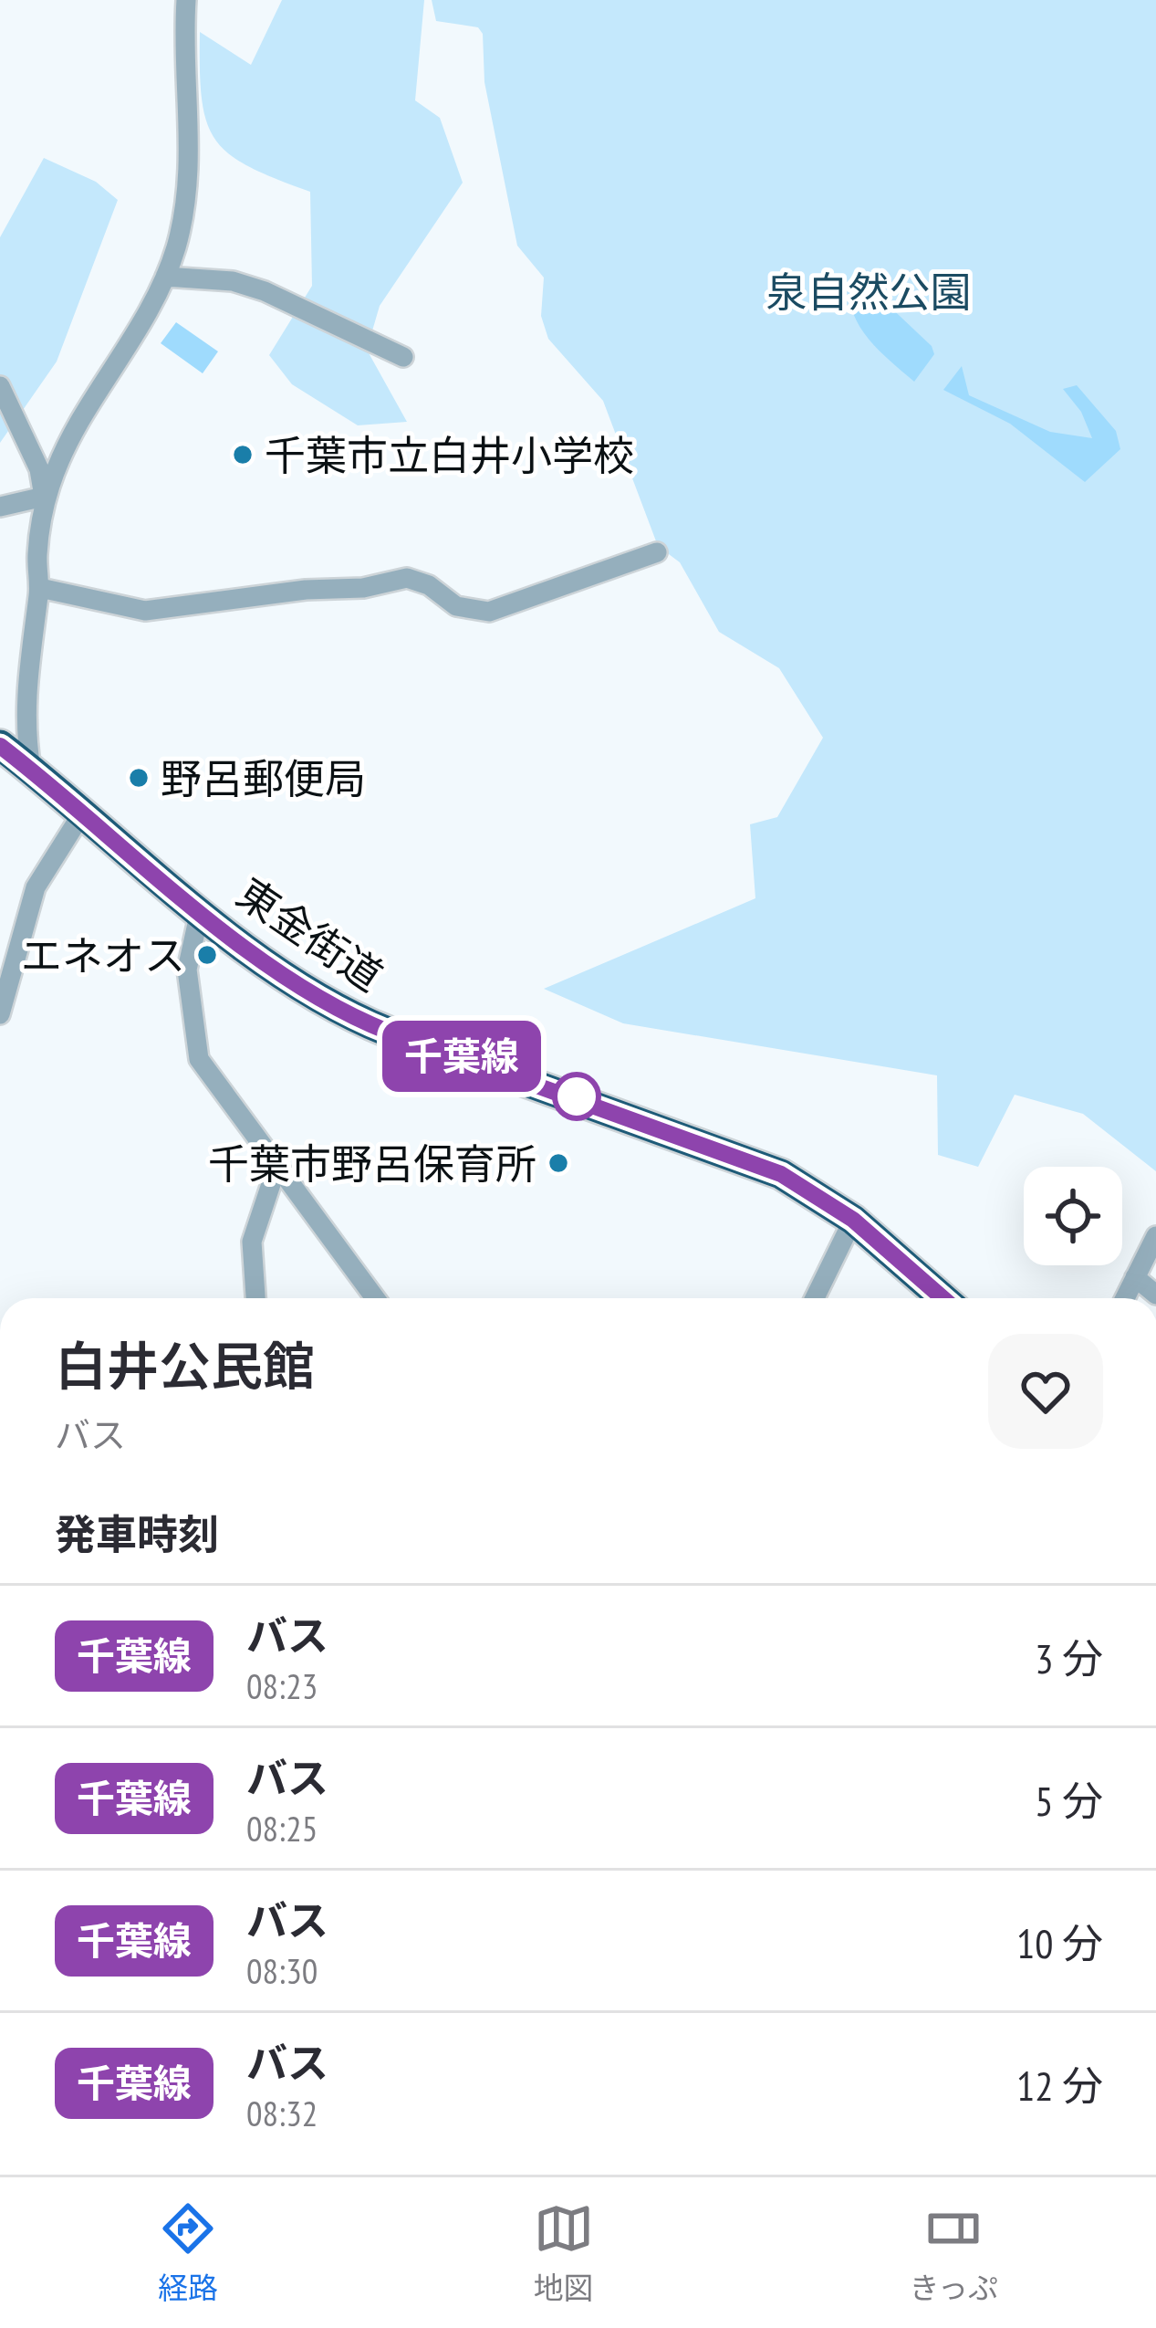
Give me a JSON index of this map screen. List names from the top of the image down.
{
  "streets": {
    "highway": ["東金街道"]
  },
  "parks": ["泉自然公園"],
  "places": [
    "千葉市立白井小学校",
    "野呂郵便局",
    "エネオス",
    "千葉市野呂保育所"
  ],
  "lines": ["bus line 千葉線"],
  "page": {
    "on_map": "千葉線",
    "heading": [
      ["白井公民館", "バス"],
      "発車時刻"
    ],
    "list": [
      {
        "mark": "千葉線",
        "name": "バス",
        "note": "08:23",
        "value": "3 分"
      },
      {
        "mark": "千葉線",
        "name": "バス",
        "note": "08:25",
        "value": "5 分"
      },
      {
        "mark": "千葉線",
        "name": "バス",
        "note": "08:30",
        "value": "10 分"
      },
      {
        "mark": "千葉線",
        "name": "バス",
        "note": "08:32",
        "value": "12 分"
      }
    ],
    "tabs": ["経路", "地図", "きっぷ"]
  }
}
